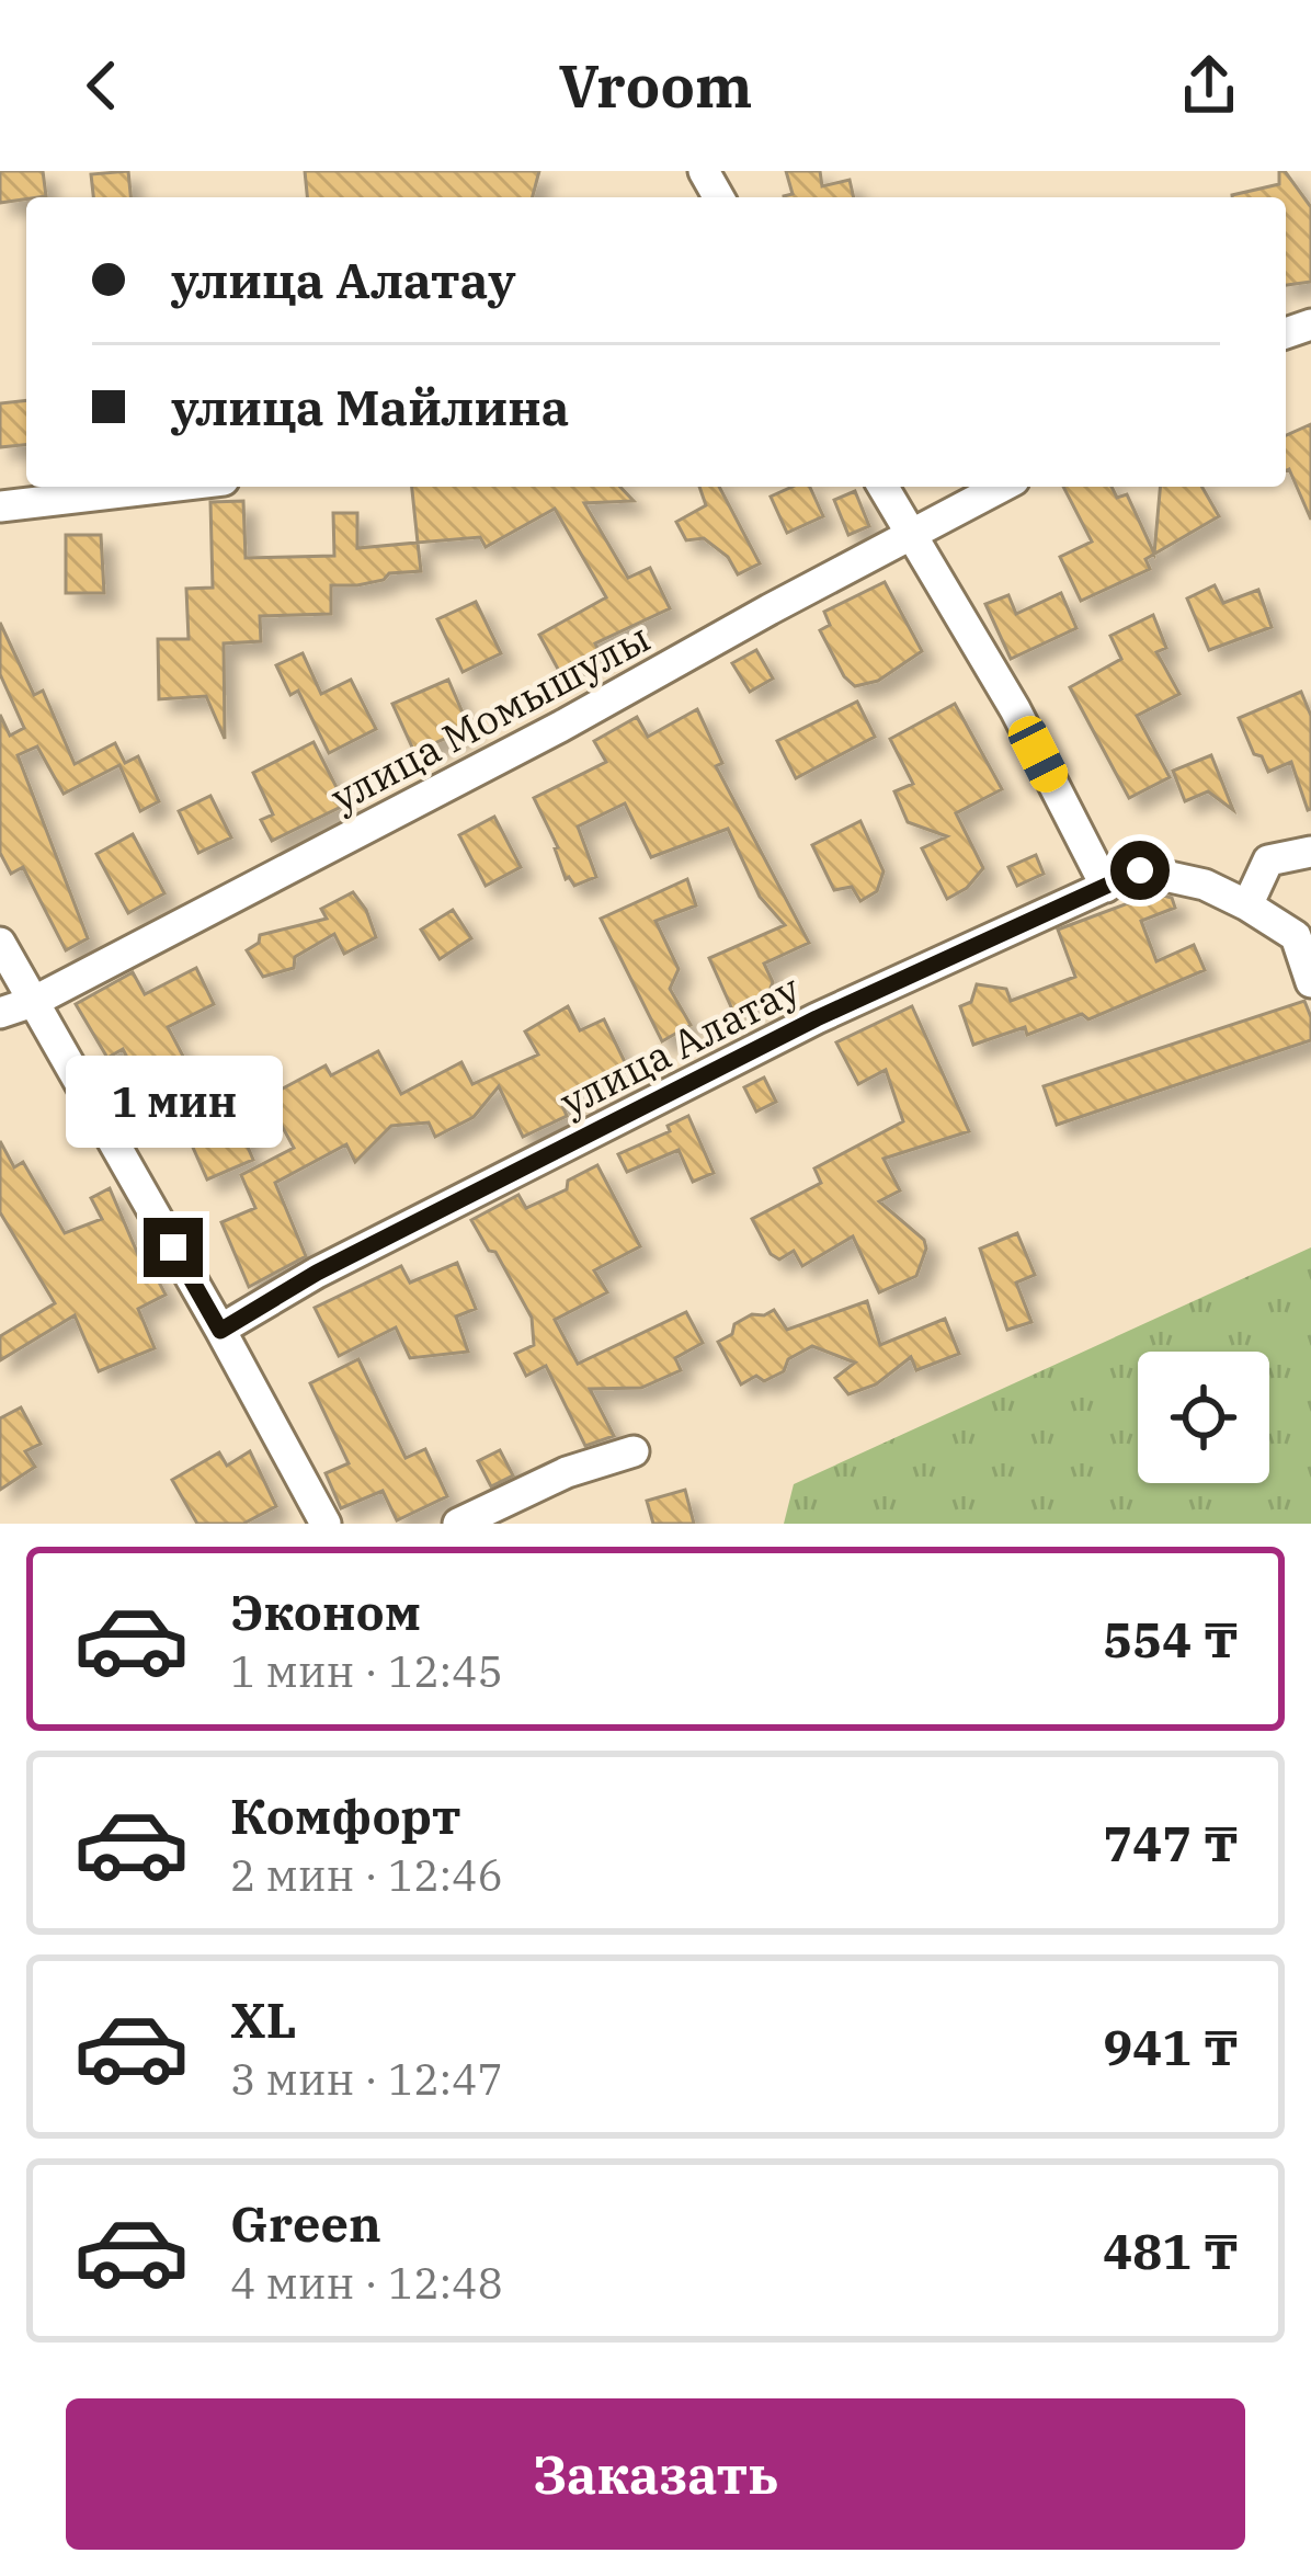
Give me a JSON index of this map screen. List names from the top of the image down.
{
  "streets": {
    "street": ["улица Момышулы", "улица Алатау"]
  },
  "page": {
    "header": "Vroom",
    "banner": ["улица Алатау", "улица Майлина"],
    "bubble": "1 мин",
    "list": [
      {
        "name": "Эконом",
        "note": "1 мин · 12:45",
        "value": "554 ₸"
      },
      {
        "name": "Комфорт",
        "note": "2 мин · 12:46",
        "value": "747 ₸"
      },
      {
        "name": "XL",
        "note": "3 мин · 12:47",
        "value": "941 ₸"
      },
      {
        "name": "Green",
        "note": "4 мин · 12:48",
        "value": "481 ₸"
      }
    ],
    "buttons": "Заказать"
  }
}
